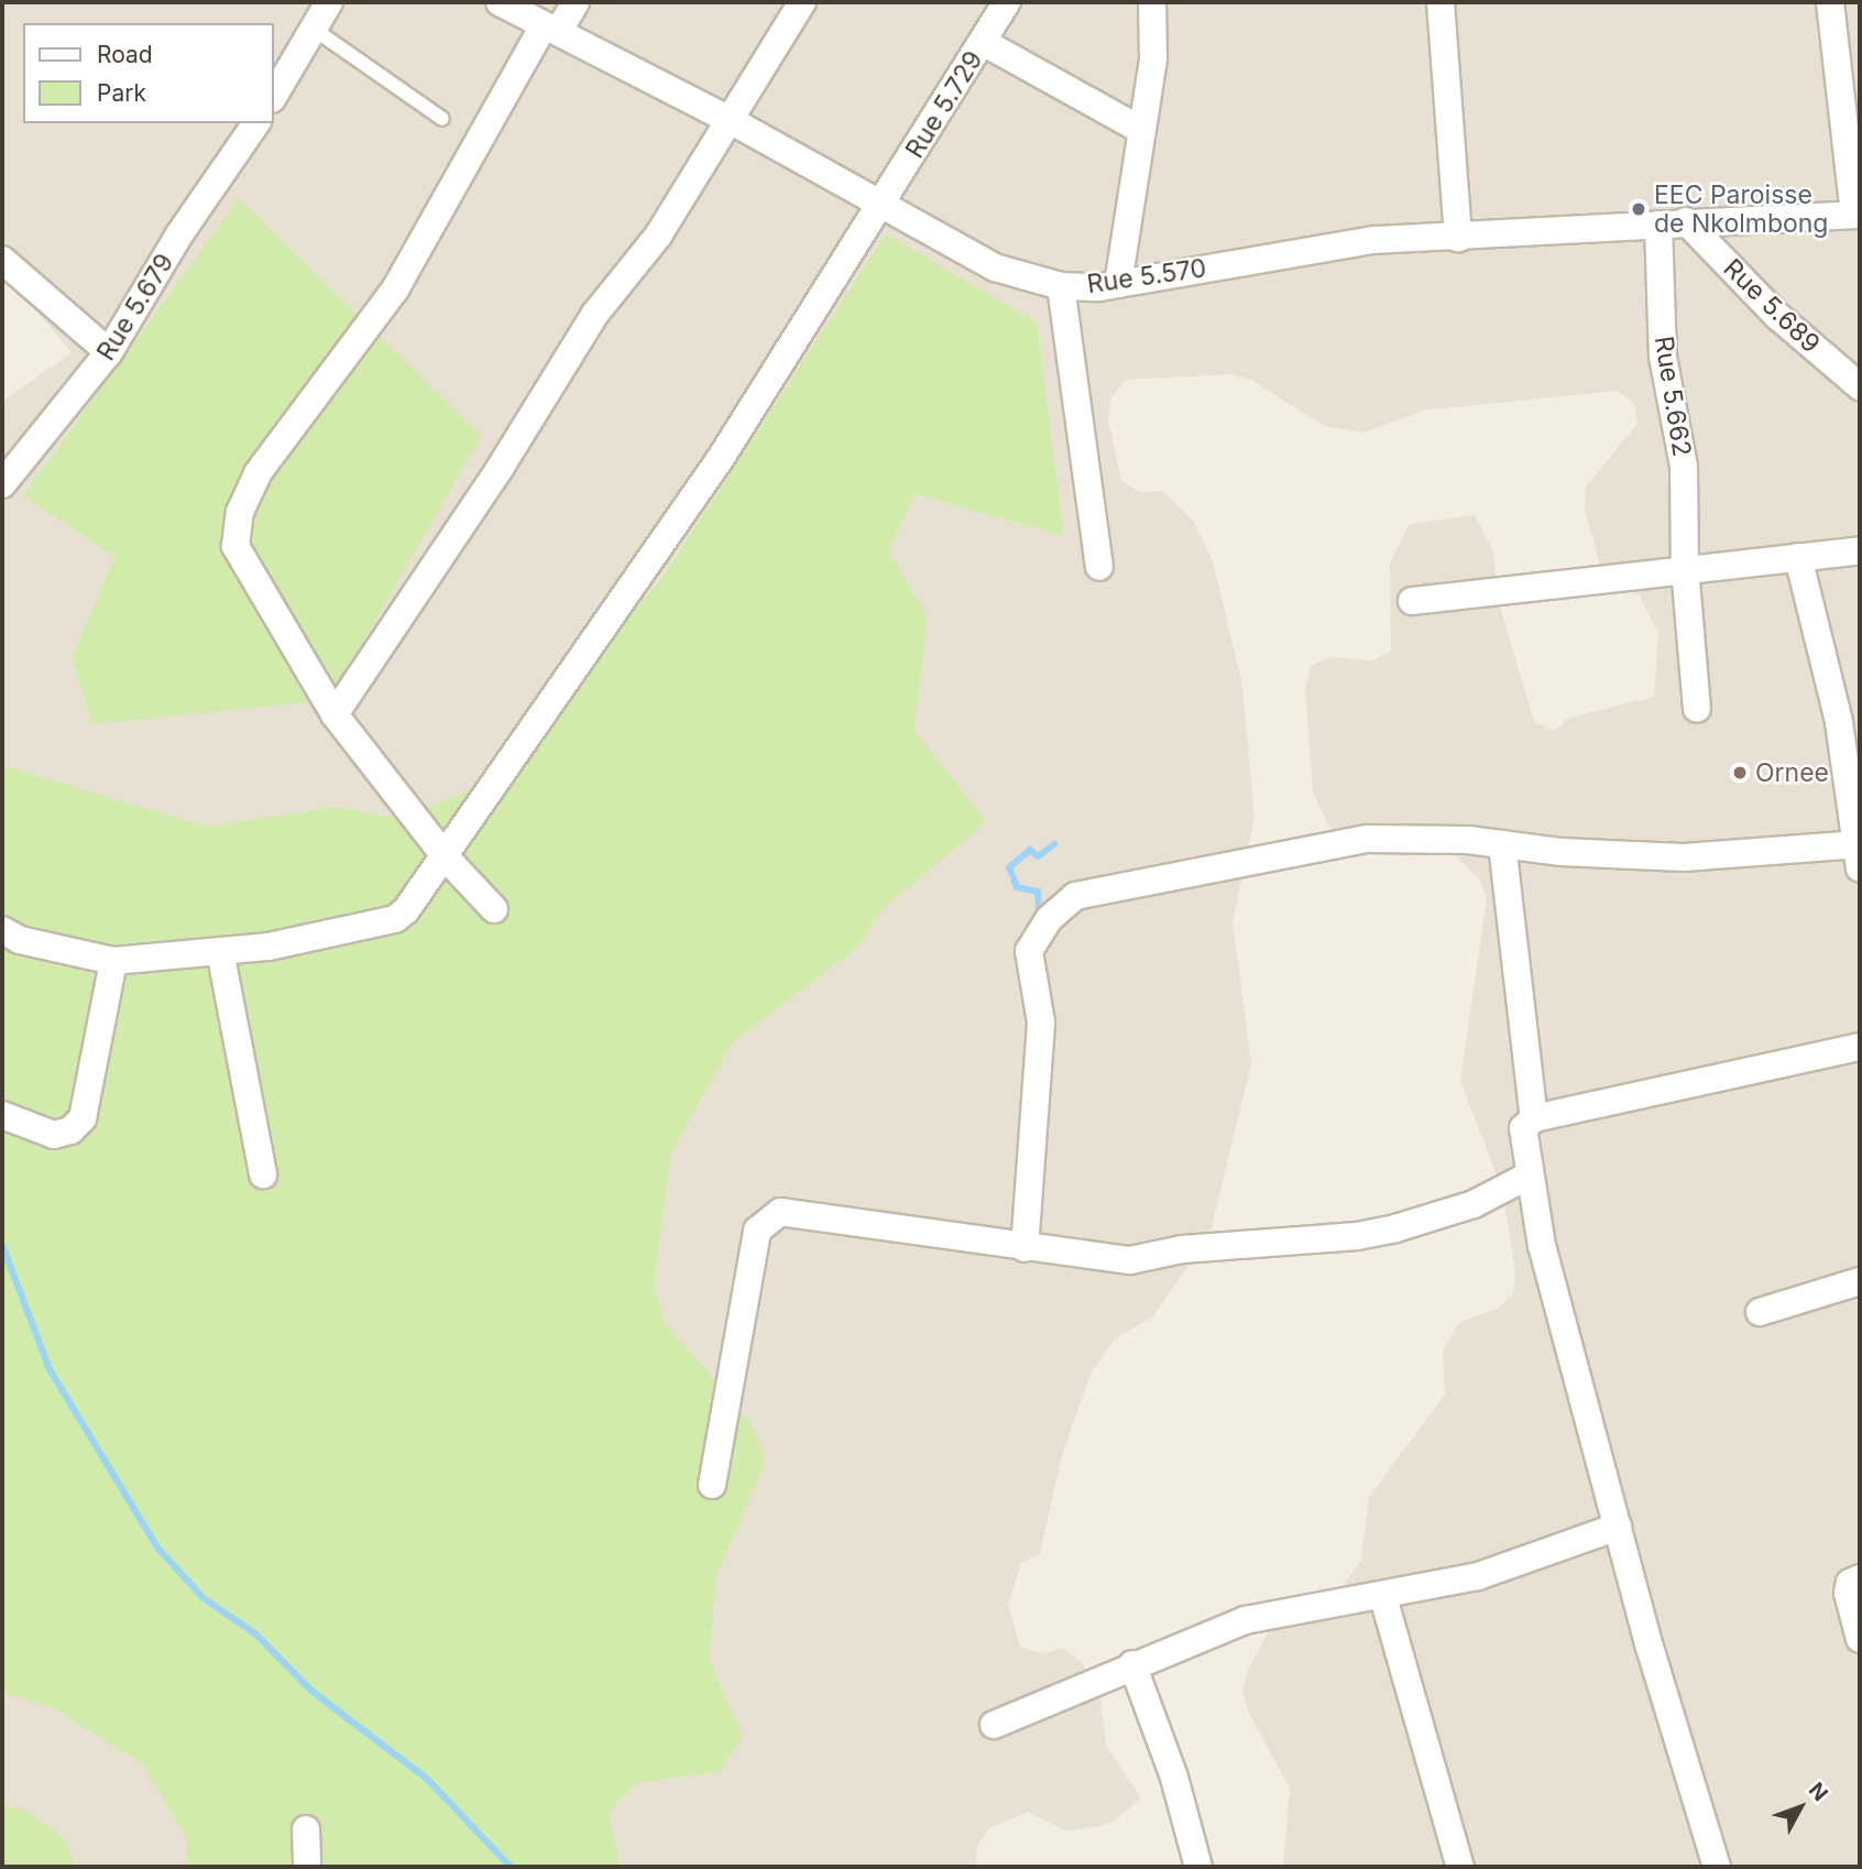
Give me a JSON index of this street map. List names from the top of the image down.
{
  "streets": {
    "street": [
      "Rue 5.729",
      "Rue 5.570",
      "Rue 5.689",
      "Rue 5.679",
      "Rue 5.662"
    ]
  },
  "crossings": [
    ["Rue 5.729", "Rue 5.570"],
    ["Rue 5.570", "Rue 5.689"],
    ["Rue 5.570", "Rue 5.662"]
  ],
  "places": ["EEC Paroisse de Nkolmbong", "Ornee"],
  "legend": ["Road", "Park"],
  "north": "top right"
}
